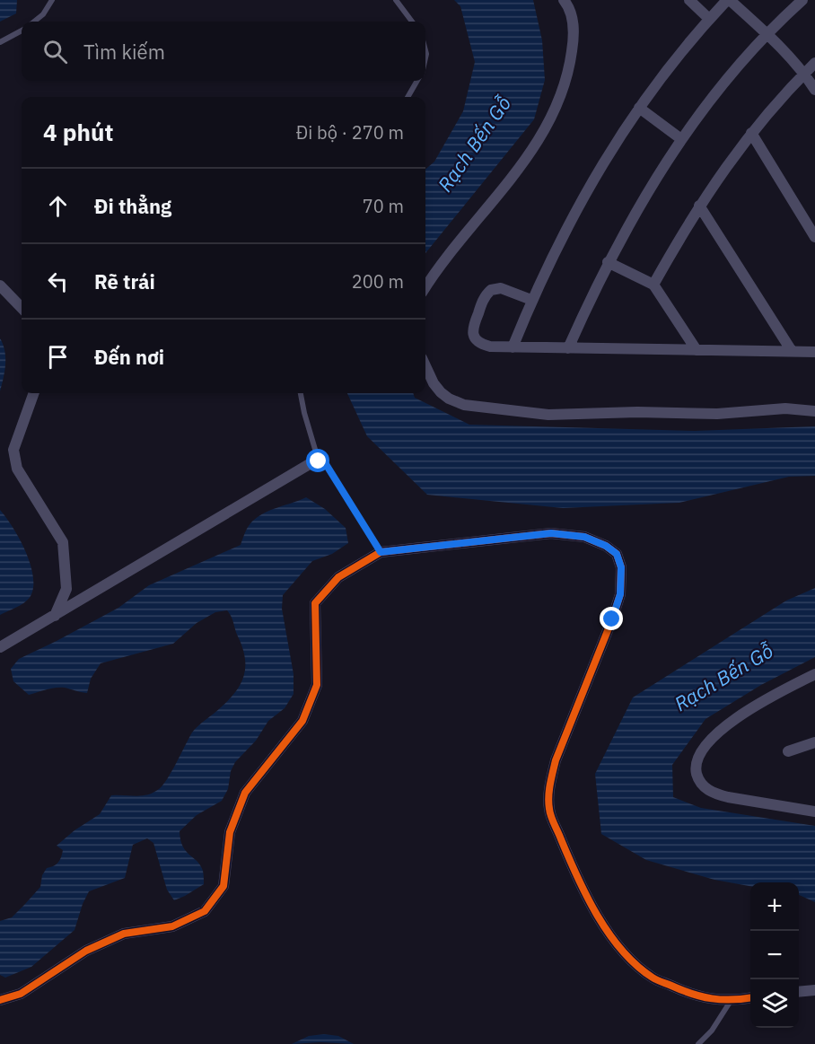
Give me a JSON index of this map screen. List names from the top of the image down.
{
  "water": ["Rạch Bến Gỗ"],
  "page": {
    "search": "Tìm kiếm",
    "heading": ["4 phút", "Đi bộ · 270 m"],
    "list": [
      ["Đi thẳng", "70 m"],
      ["Rẽ trái", "200 m"],
      "Đến nơi"
    ],
    "map_buttons": ["+", "−"]
  }
}
